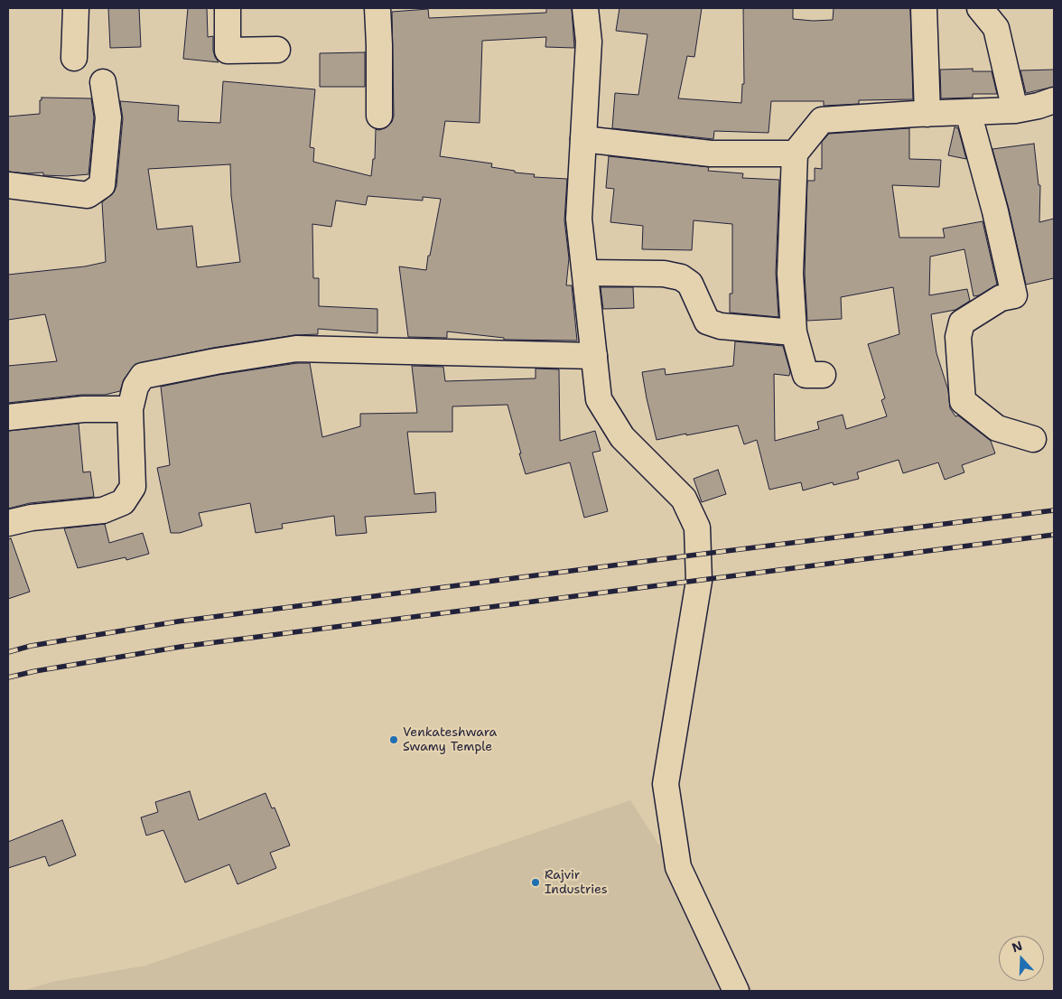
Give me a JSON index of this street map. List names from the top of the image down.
{
  "places": ["Venkateshwara Swamy Temple", "Rajvir Industries"],
  "north": "top"
}
